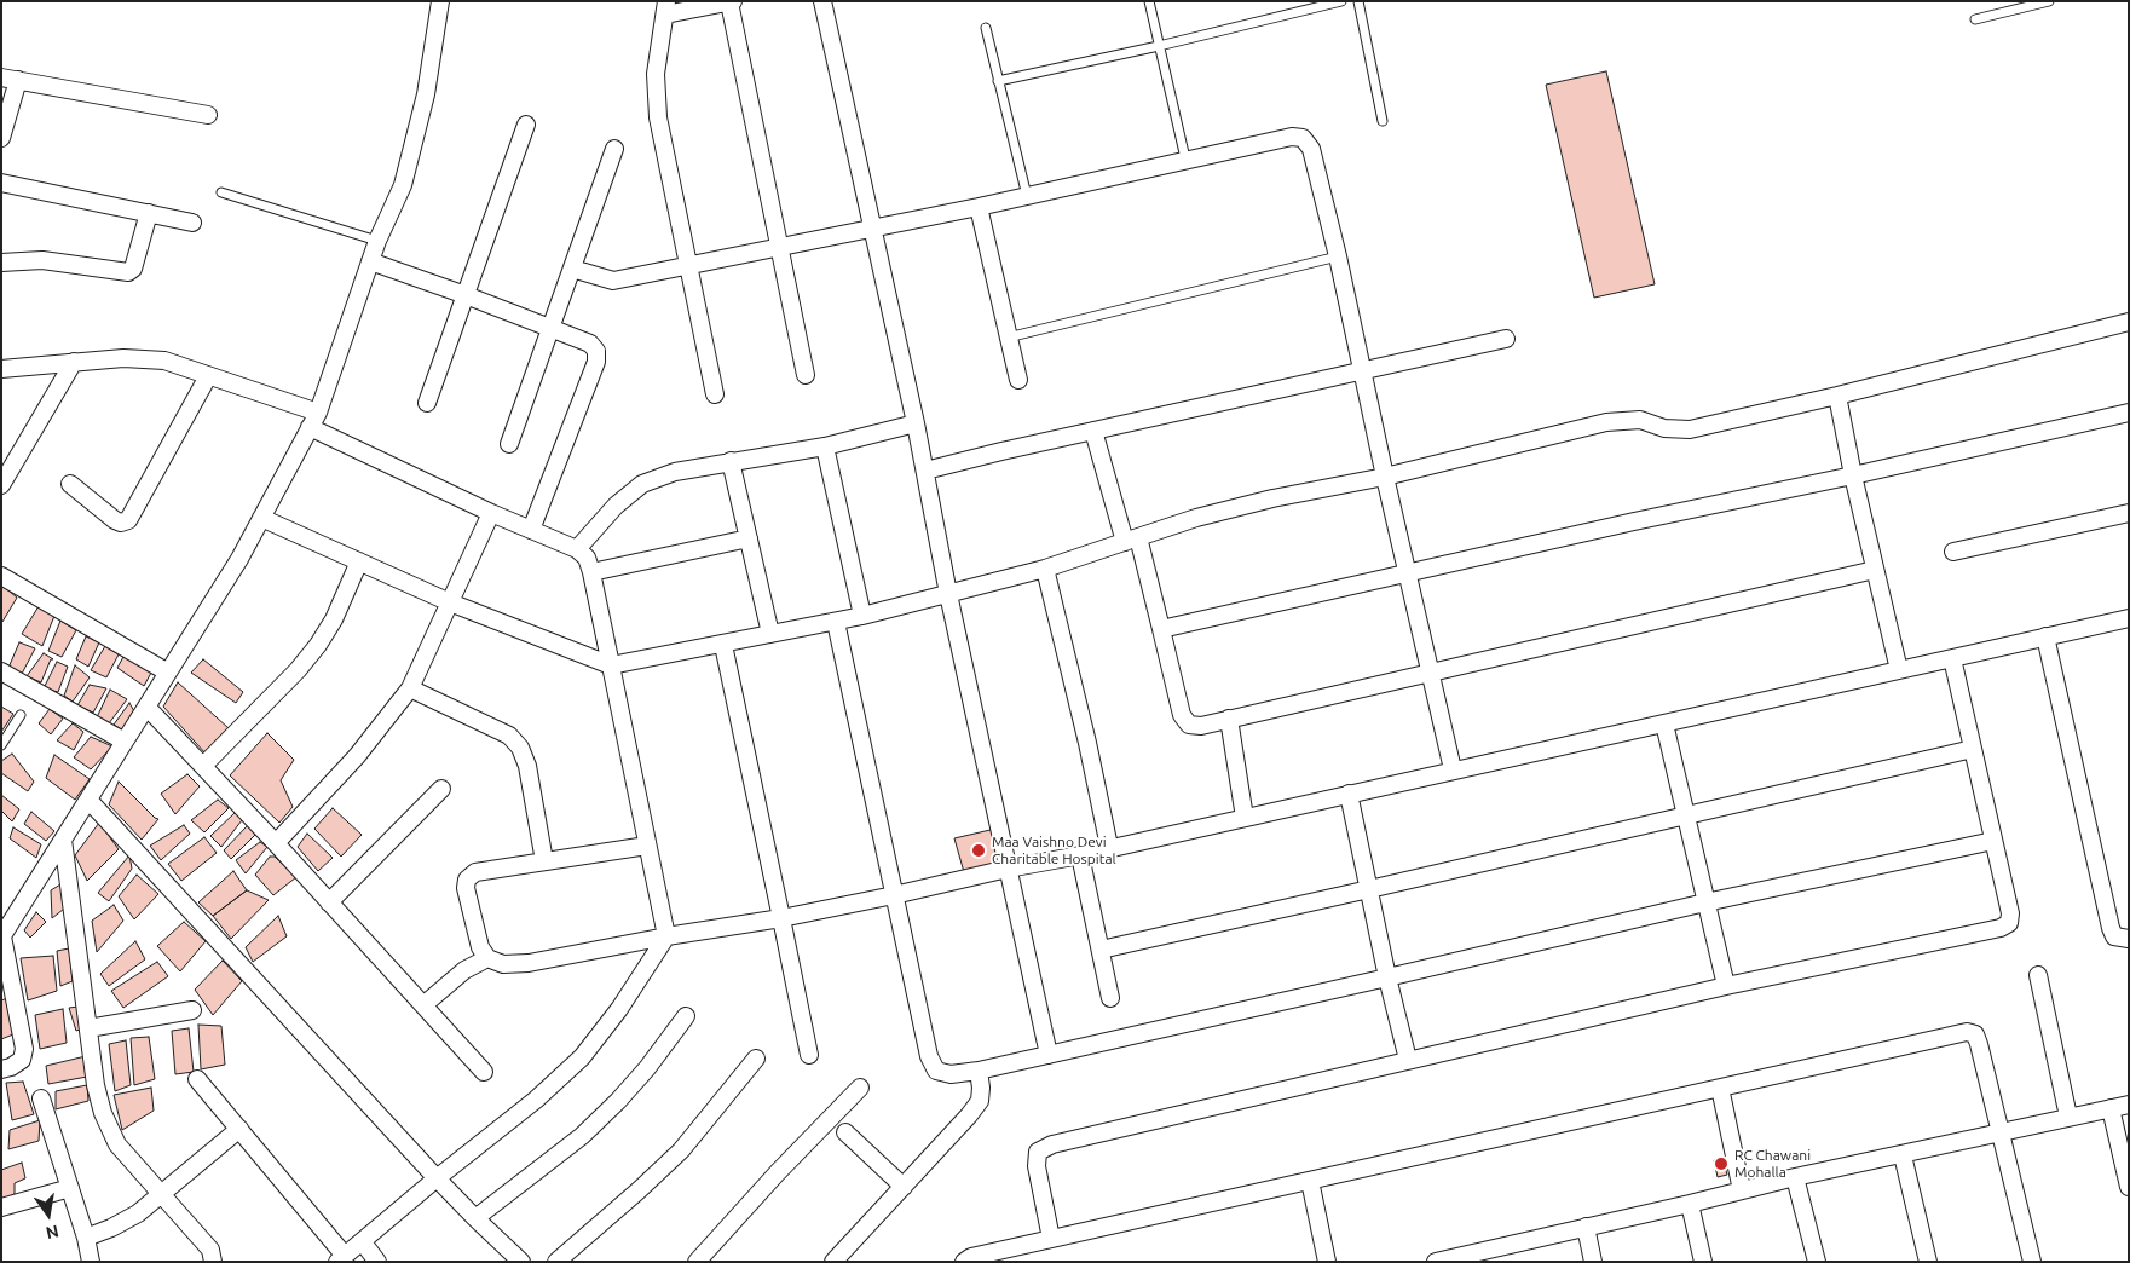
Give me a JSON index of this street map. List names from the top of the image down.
{
  "places": ["Maa Vaishno Devi Charitable Hospital", "RC Chawani Mohalla"],
  "north": "bottom"
}
